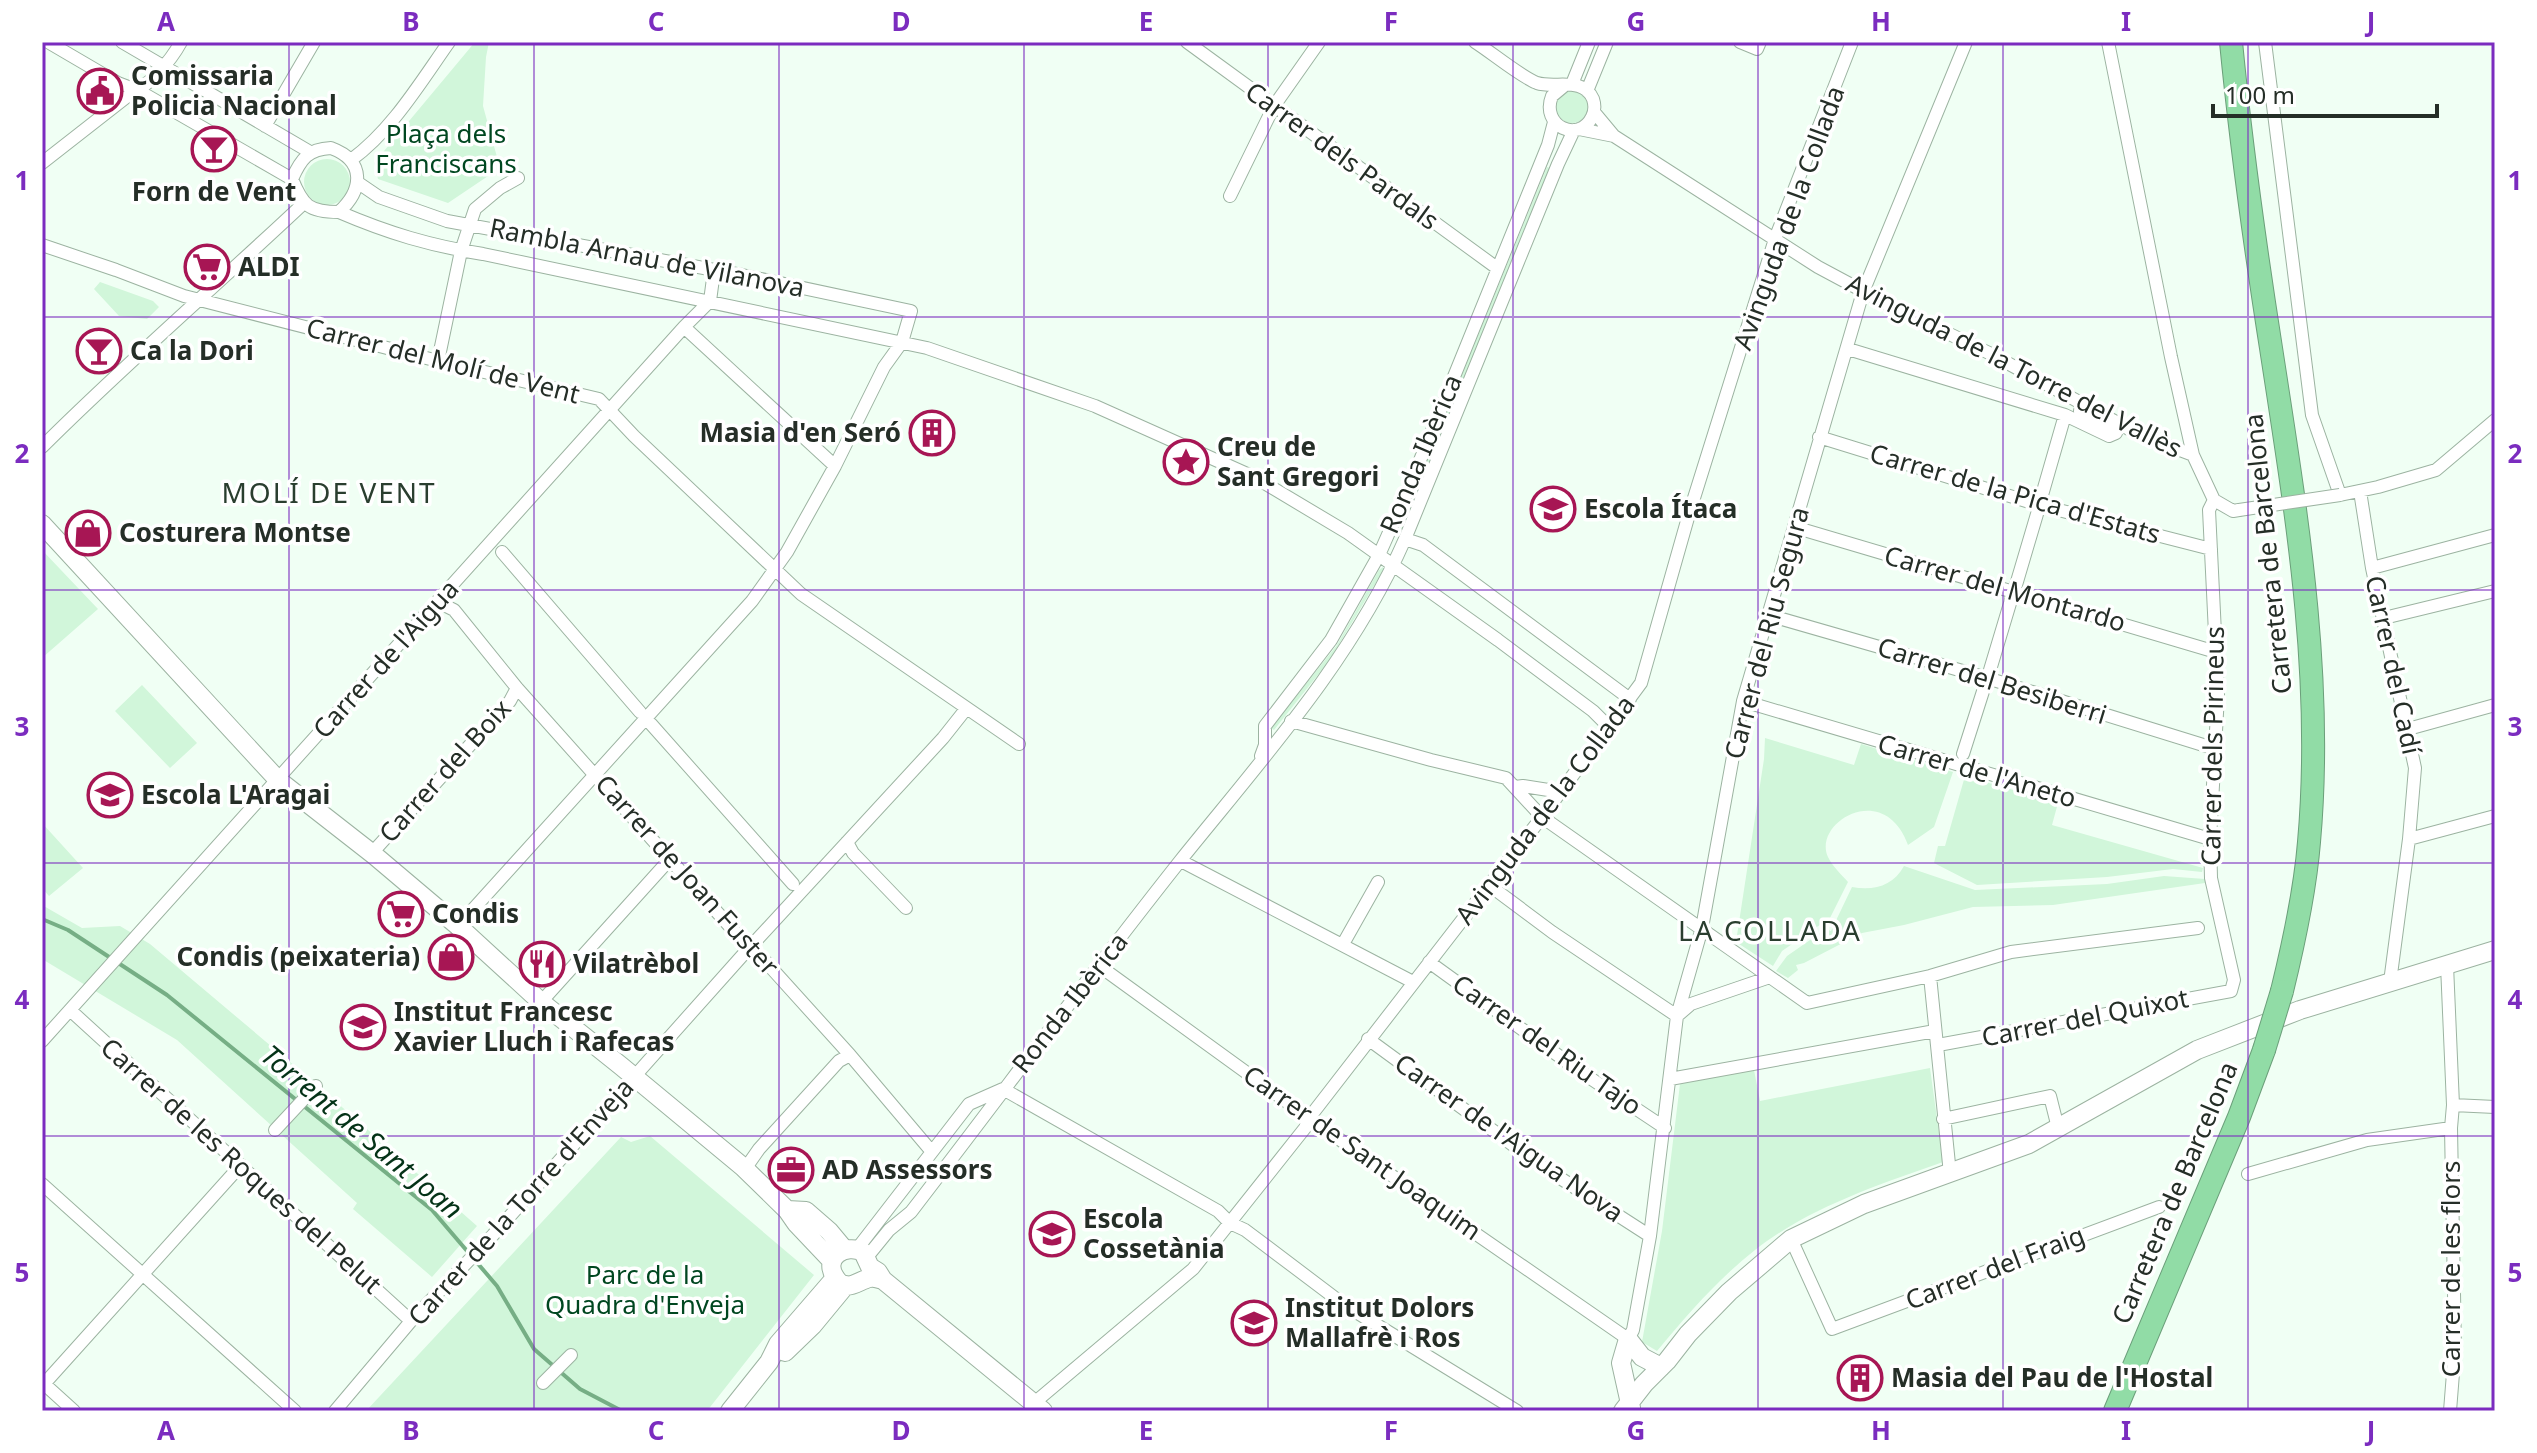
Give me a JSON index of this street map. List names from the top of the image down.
{
  "streets": {
    "highway": ["Carretera de Barcelona"],
    "street": [
      "Carrer dels Pardals",
      "Avinguda de la Collada",
      "Rambla Arnau de Vilanova",
      "Carrer del Molí de Vent",
      "Avinguda de la Torre del Vallès",
      "Ronda Ibèrica",
      "Carrer de la Pica d'Estats",
      "Carrer del Montardo",
      "Carrer del Riu Segura",
      "Carrer de l'Aigua",
      "Carrer del Cadí",
      "Carrer del Besiberri",
      "Carrer dels Pirineus",
      "Carrer del Boix",
      "Carrer de l'Aneto",
      "Carrer de Joan Fuster",
      "Carrer del Quixot",
      "Carrer del Riu Tajo",
      "Carrer de l'Aigua Nova",
      "Carrer de Sant Joaquim",
      "Carrer de les Roques del Pelut",
      "Carrer de la Torre d'Enveja",
      "Carrer del Fraig",
      "Carrer de les flors"
    ]
  },
  "crossings": [
    ["Carrer dels Pardals", "Ronda Ibèrica"],
    ["Avinguda de la Collada", "Rambla Arnau de Vilanova"],
    ["Avinguda de la Collada", "Avinguda de la Torre del Vallès"],
    ["Avinguda de la Collada", "Carrer del Riu Tajo"],
    ["Avinguda de la Collada", "Carrer de l'Aigua Nova"],
    ["Avinguda de la Collada", "Carrer de Sant Joaquim"],
    ["Rambla Arnau de Vilanova", "Ronda Ibèrica"],
    ["Rambla Arnau de Vilanova", "Carrer de l'Aigua"],
    ["Carrer del Molí de Vent", "Carrer de l'Aigua"],
    ["Carrer del Molí de Vent", "Carrer de la Torre d'Enveja"],
    ["Avinguda de la Torre del Vallès", "Ronda Ibèrica"],
    ["Avinguda de la Torre del Vallès", "Carrer del Riu Segura"],
    ["Avinguda de la Torre del Vallès", "Carrer dels Pirineus"],
    ["Ronda Ibèrica", "Carrer de Joan Fuster"],
    ["Ronda Ibèrica", "Carrer del Riu Tajo"],
    ["Ronda Ibèrica", "Carrer de Sant Joaquim"],
    ["Carrer de la Pica d'Estats", "Carrer del Riu Segura"],
    ["Carrer de la Pica d'Estats", "Carrer dels Pirineus"],
    ["Carrer del Montardo", "Carrer del Riu Segura"],
    ["Carrer del Montardo", "Carrer dels Pirineus"],
    ["Carrer del Riu Segura", "Carrer del Besiberri"],
    ["Carrer del Riu Segura", "Carrer de l'Aneto"],
    ["Carrer del Riu Segura", "Carrer del Riu Tajo"],
    ["Carrer del Riu Segura", "Carrer de l'Aigua Nova"],
    ["Carrer del Riu Segura", "Carrer de Sant Joaquim"],
    ["Carrer de l'Aigua", "Carrer de Joan Fuster"],
    ["Carrer de l'Aigua", "Carrer de les Roques del Pelut"],
    ["Carrer del Besiberri", "Carrer dels Pirineus"],
    ["Carrer dels Pirineus", "Carrer de l'Aneto"],
    ["Carrer dels Pirineus", "Carrer del Quixot"],
    ["Carrer del Boix", "Carrer de Joan Fuster"],
    ["Carrer de Joan Fuster", "Carrer de la Torre d'Enveja"],
    ["Carrer de les Roques del Pelut", "Carrer de la Torre d'Enveja"]
  ],
  "districts": ["MOLÍ DE VENT", "LA COLLADA"],
  "water": ["Torrent de Sant Joan"],
  "parks": ["Plaça dels Franciscans", "Parc de la Quadra d'Enveja"],
  "places": {
    "public building": ["Comissaria Policia Nacional"],
    "bar": ["Forn de Vent", "Ca la Dori"],
    "supermarket": ["ALDI", "Condis"],
    "building": ["Masia d'en Seró", "Masia del Pau de l'Hostal"],
    "place": ["Creu de Sant Gregori"],
    "school or university": [
      "Escola Ítaca",
      "Escola L'Aragai",
      "Institut Francesc Xavier Lluch i Rafecas",
      "Escola Cossetània",
      "Institut Dolors Mallafrè i Ros"
    ],
    "shop": ["Costurera Montse", "Condis (peixateria)"],
    "restaurant": ["Vilatrèbol"],
    "office": ["AD Assessors"]
  },
  "scale_bar": "100 m",
  "grid": {
    "columns": [
      "A",
      "B",
      "C",
      "D",
      "E",
      "F",
      "G",
      "H",
      "I",
      "J"
    ],
    "rows": [
      "1",
      "2",
      "3",
      "4",
      "5"
    ]
  }
}
